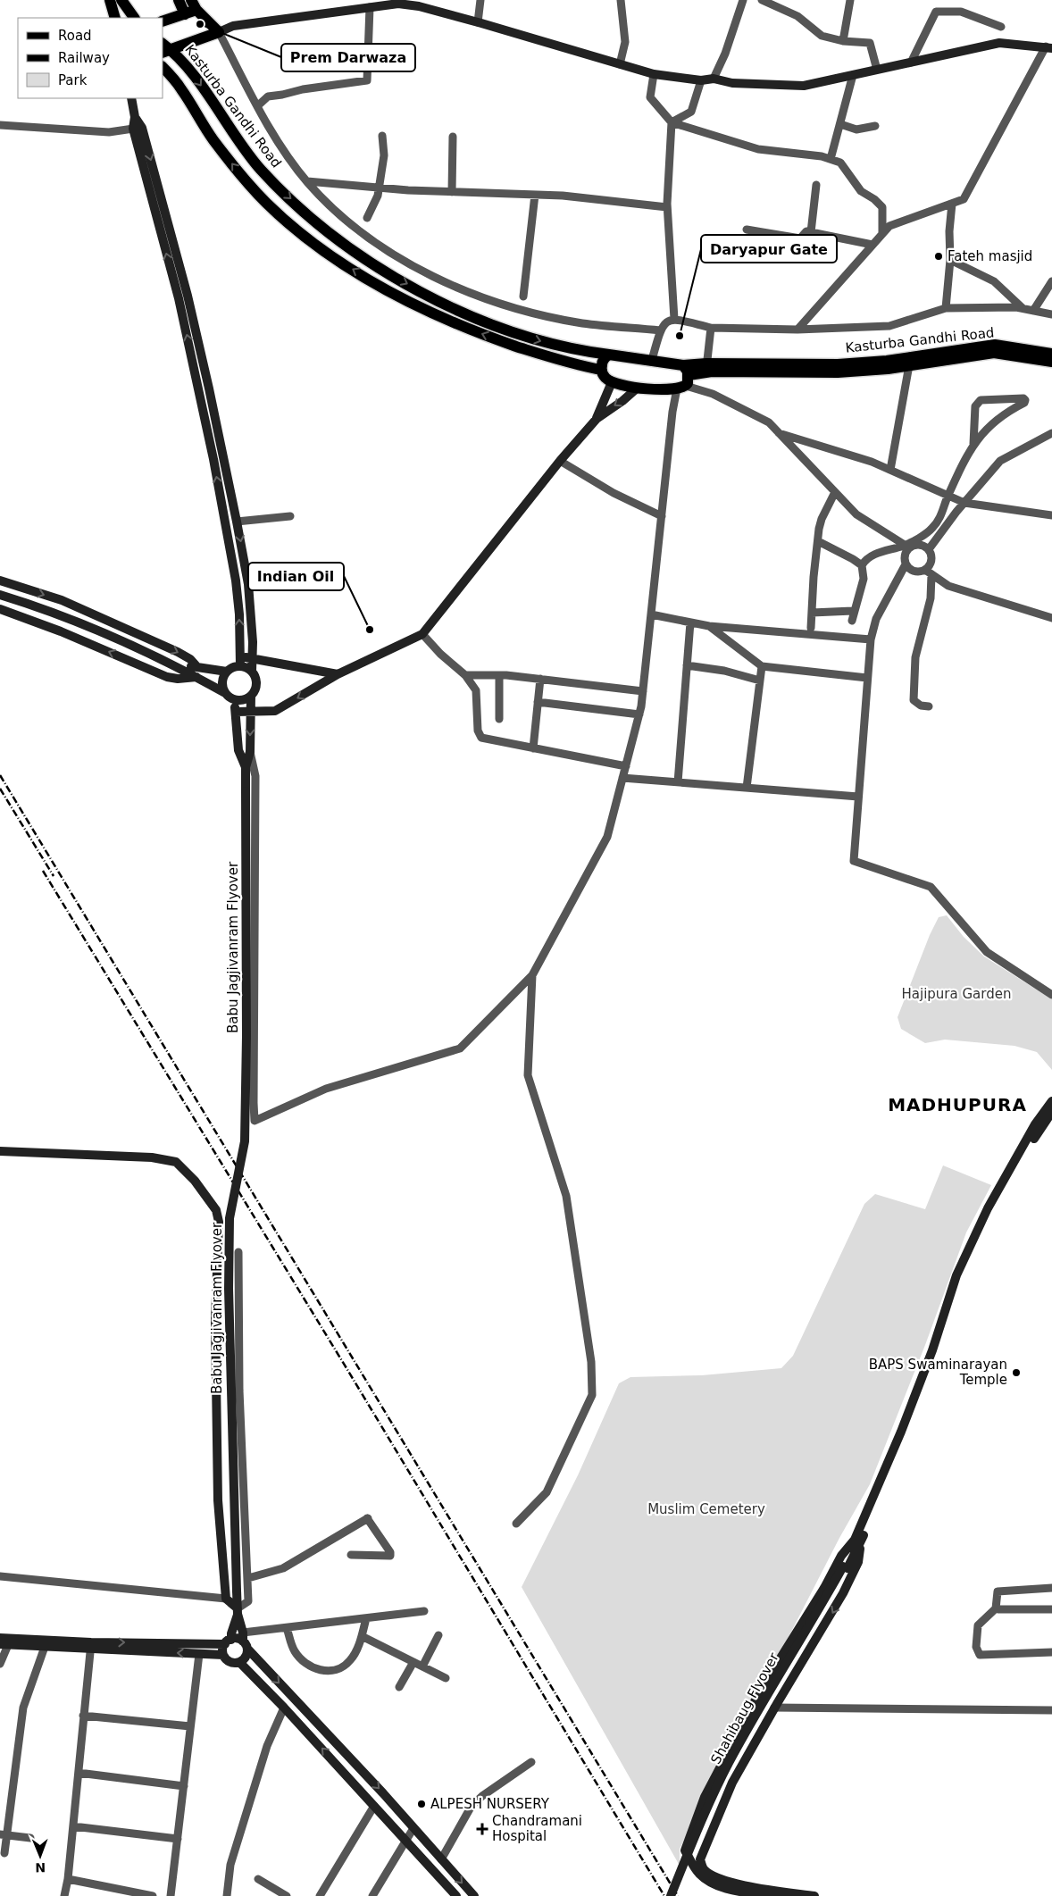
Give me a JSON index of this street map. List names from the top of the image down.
{
  "streets": {
    "main road": ["Kasturba Gandhi Road"],
    "street": ["Babu Jagjivanram Flyover", "Shahibaug Flyover"]
  },
  "districts": ["MADHUPURA"],
  "parks": ["Hajipura Garden", "Muslim Cemetery"],
  "places": {
    "other": [
      "Prem Darwaza",
      "Fateh masjid",
      "Daryapur Gate",
      "Indian Oil",
      "BAPS Swaminarayan Temple",
      "ALPESH NURSERY"
    ],
    "health": ["Chandramani Hospital"]
  },
  "legend": ["Road", "Railway", "Park"],
  "north": "bottom"
}
